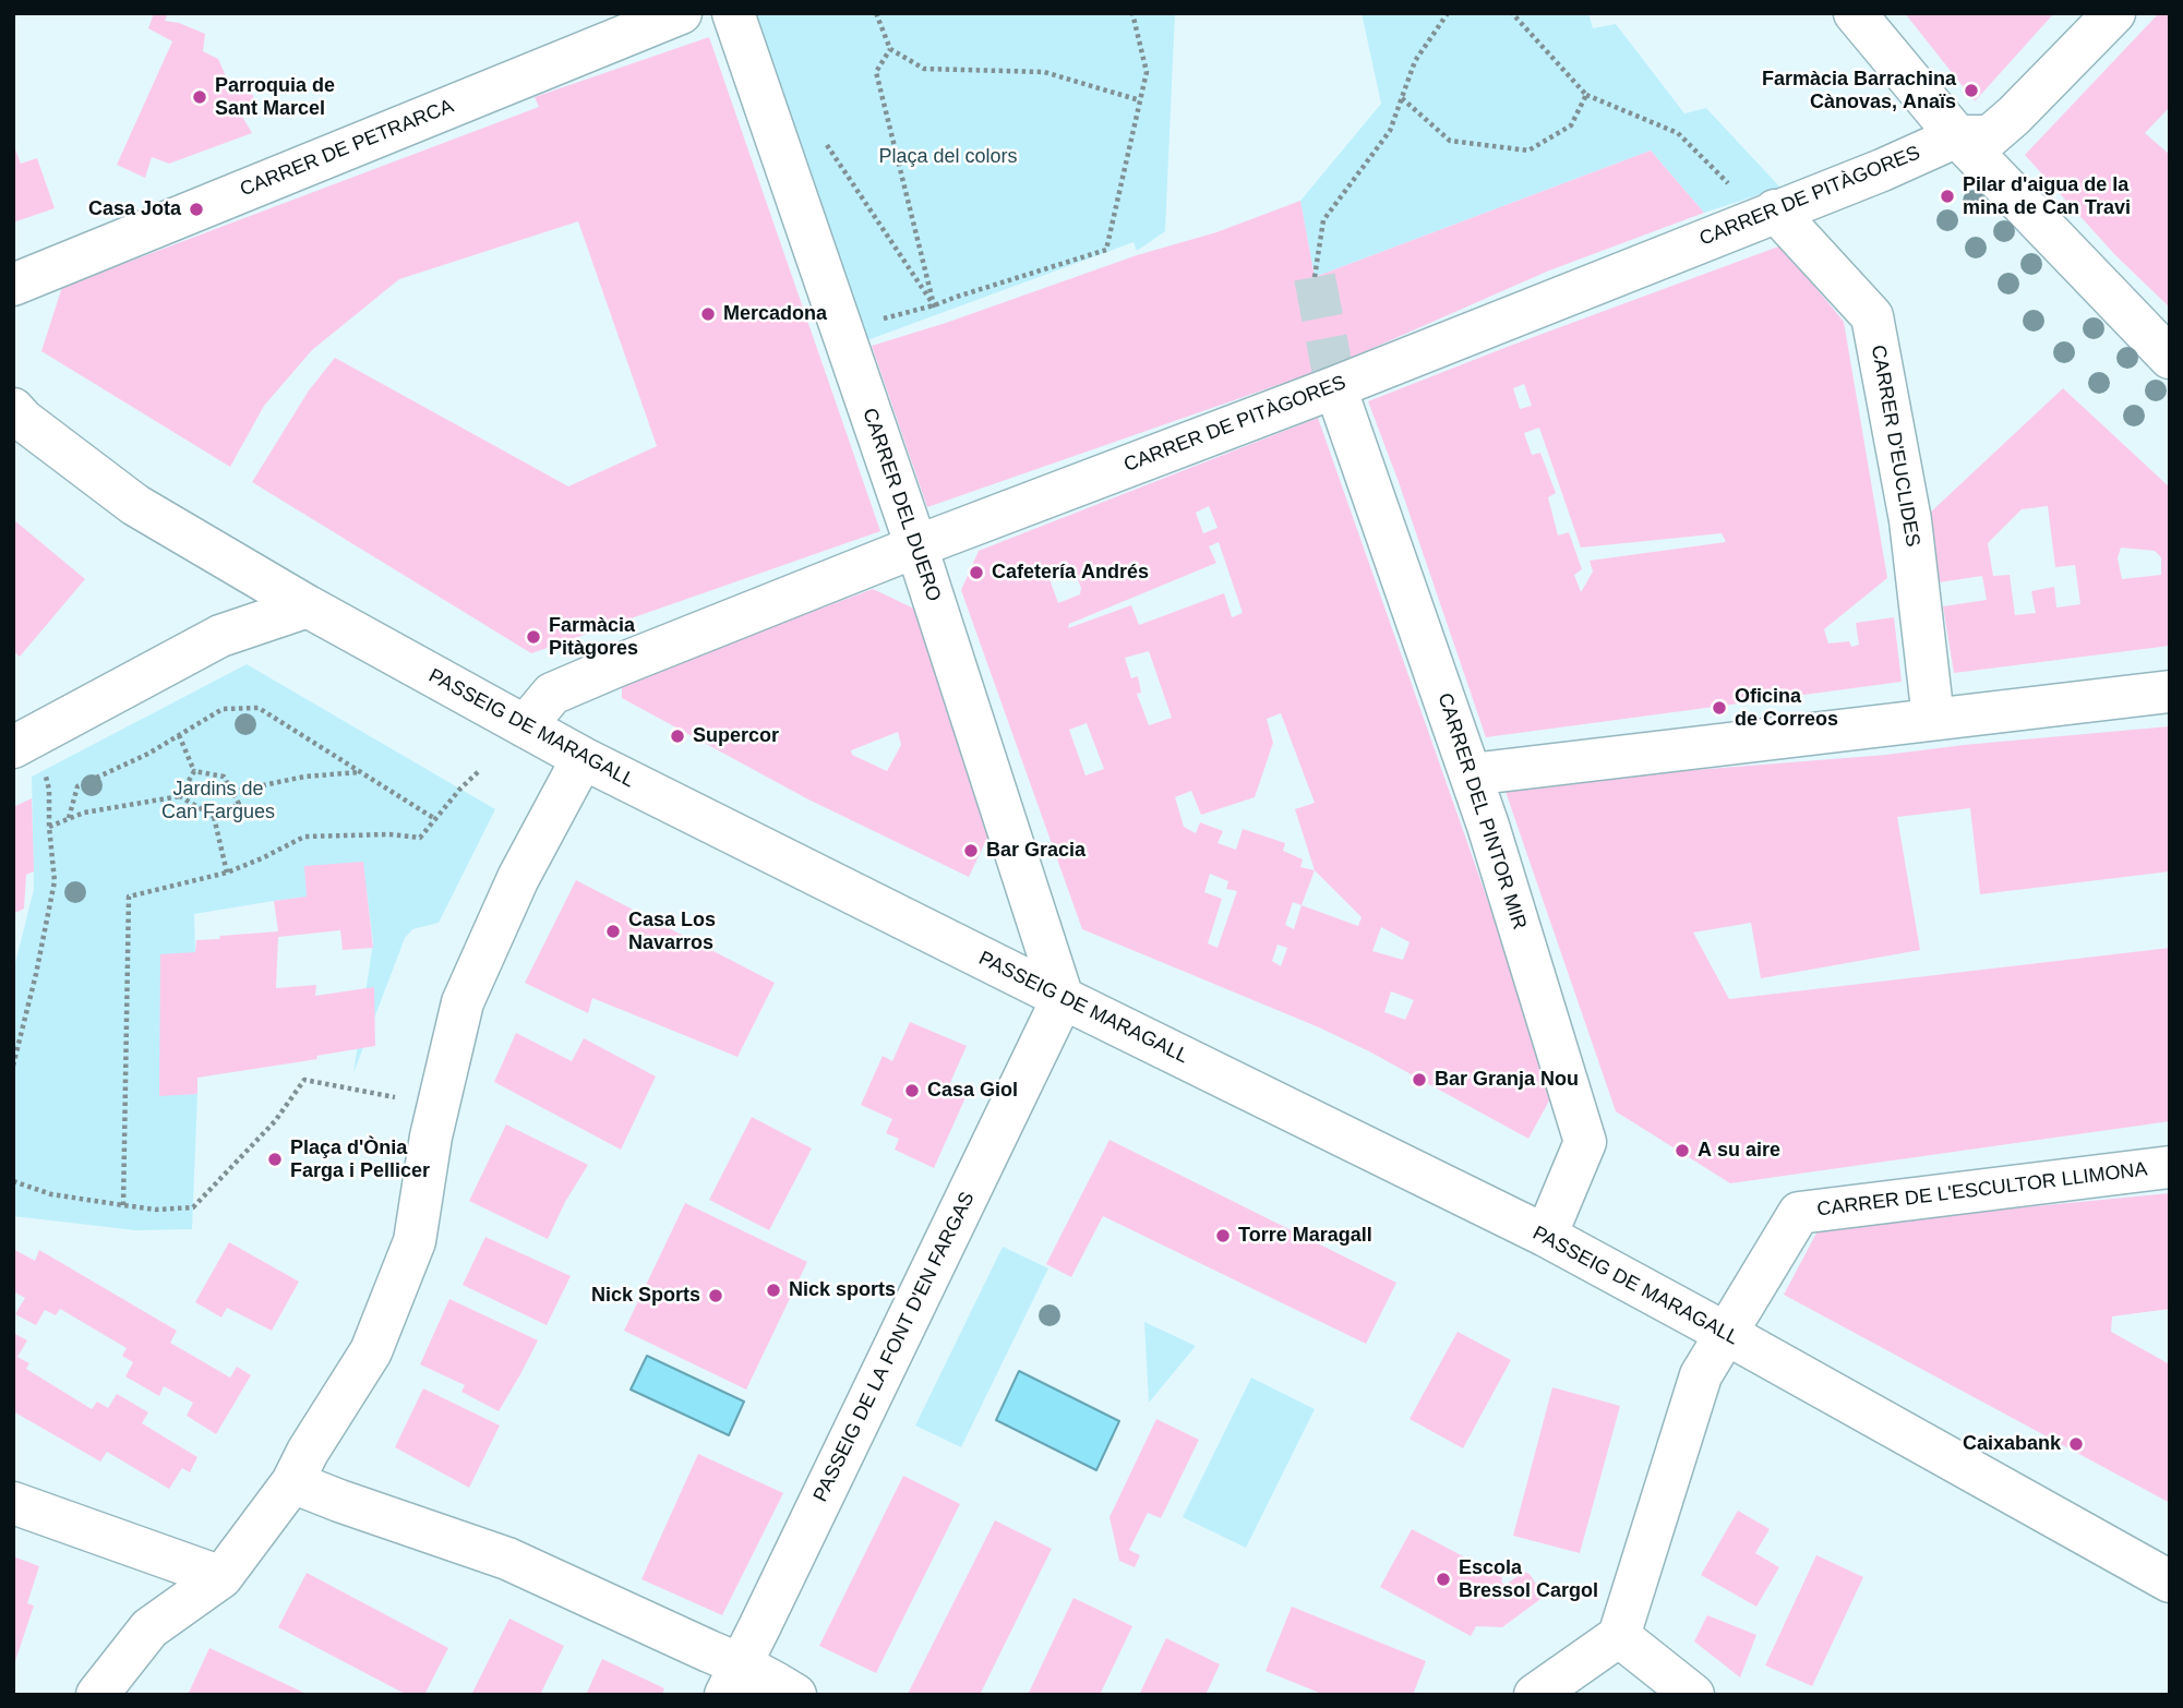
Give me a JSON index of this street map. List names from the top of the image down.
{
  "streets": {
    "street": [
      "CARRER DE PETRARCA",
      "CARRER DE PITÀGORES",
      "CARRER D'EUCLIDES",
      "CARRER DEL DUERO",
      "PASSEIG DE MARAGALL",
      "CARRER DEL PINTOR MIR",
      "CARRER DE L'ESCULTOR LLIMONA",
      "PASSEIG DE LA FONT D'EN FARGAS"
    ]
  },
  "crossings": [
    ["CARRER DE PITÀGORES", "CARRER D'EUCLIDES"],
    ["CARRER DE PITÀGORES", "CARRER DEL DUERO"],
    ["CARRER DE PITÀGORES", "PASSEIG DE MARAGALL"],
    ["CARRER DE PITÀGORES", "CARRER DEL PINTOR MIR"],
    ["CARRER DEL DUERO", "PASSEIG DE MARAGALL"],
    ["CARRER DEL DUERO", "PASSEIG DE LA FONT D'EN FARGAS"],
    ["PASSEIG DE MARAGALL", "CARRER DEL PINTOR MIR"],
    ["PASSEIG DE MARAGALL", "CARRER DE L'ESCULTOR LLIMONA"],
    ["PASSEIG DE MARAGALL", "PASSEIG DE LA FONT D'EN FARGAS"]
  ],
  "parks": ["Plaça del colors", "Jardins de Can Fargues"],
  "places": [
    "Farmàcia Barrachina Cànovas, Anaïs",
    "Parroquia de Sant Marcel",
    "Pilar d'aigua de la mina de Can Travi",
    "Casa Jota",
    "Mercadona",
    "Cafetería Andrés",
    "Farmàcia Pitàgores",
    "Oficina de Correos",
    "Supercor",
    "Bar Gracia",
    "Casa Los Navarros",
    "Bar Granja Nou",
    "Casa Giol",
    "A su aire",
    "Plaça d'Ònia Farga i Pellicer",
    "Torre Maragall",
    "Nick sports",
    "Nick Sports",
    "Caixabank",
    "Escola Bressol Cargol"
  ]
}
